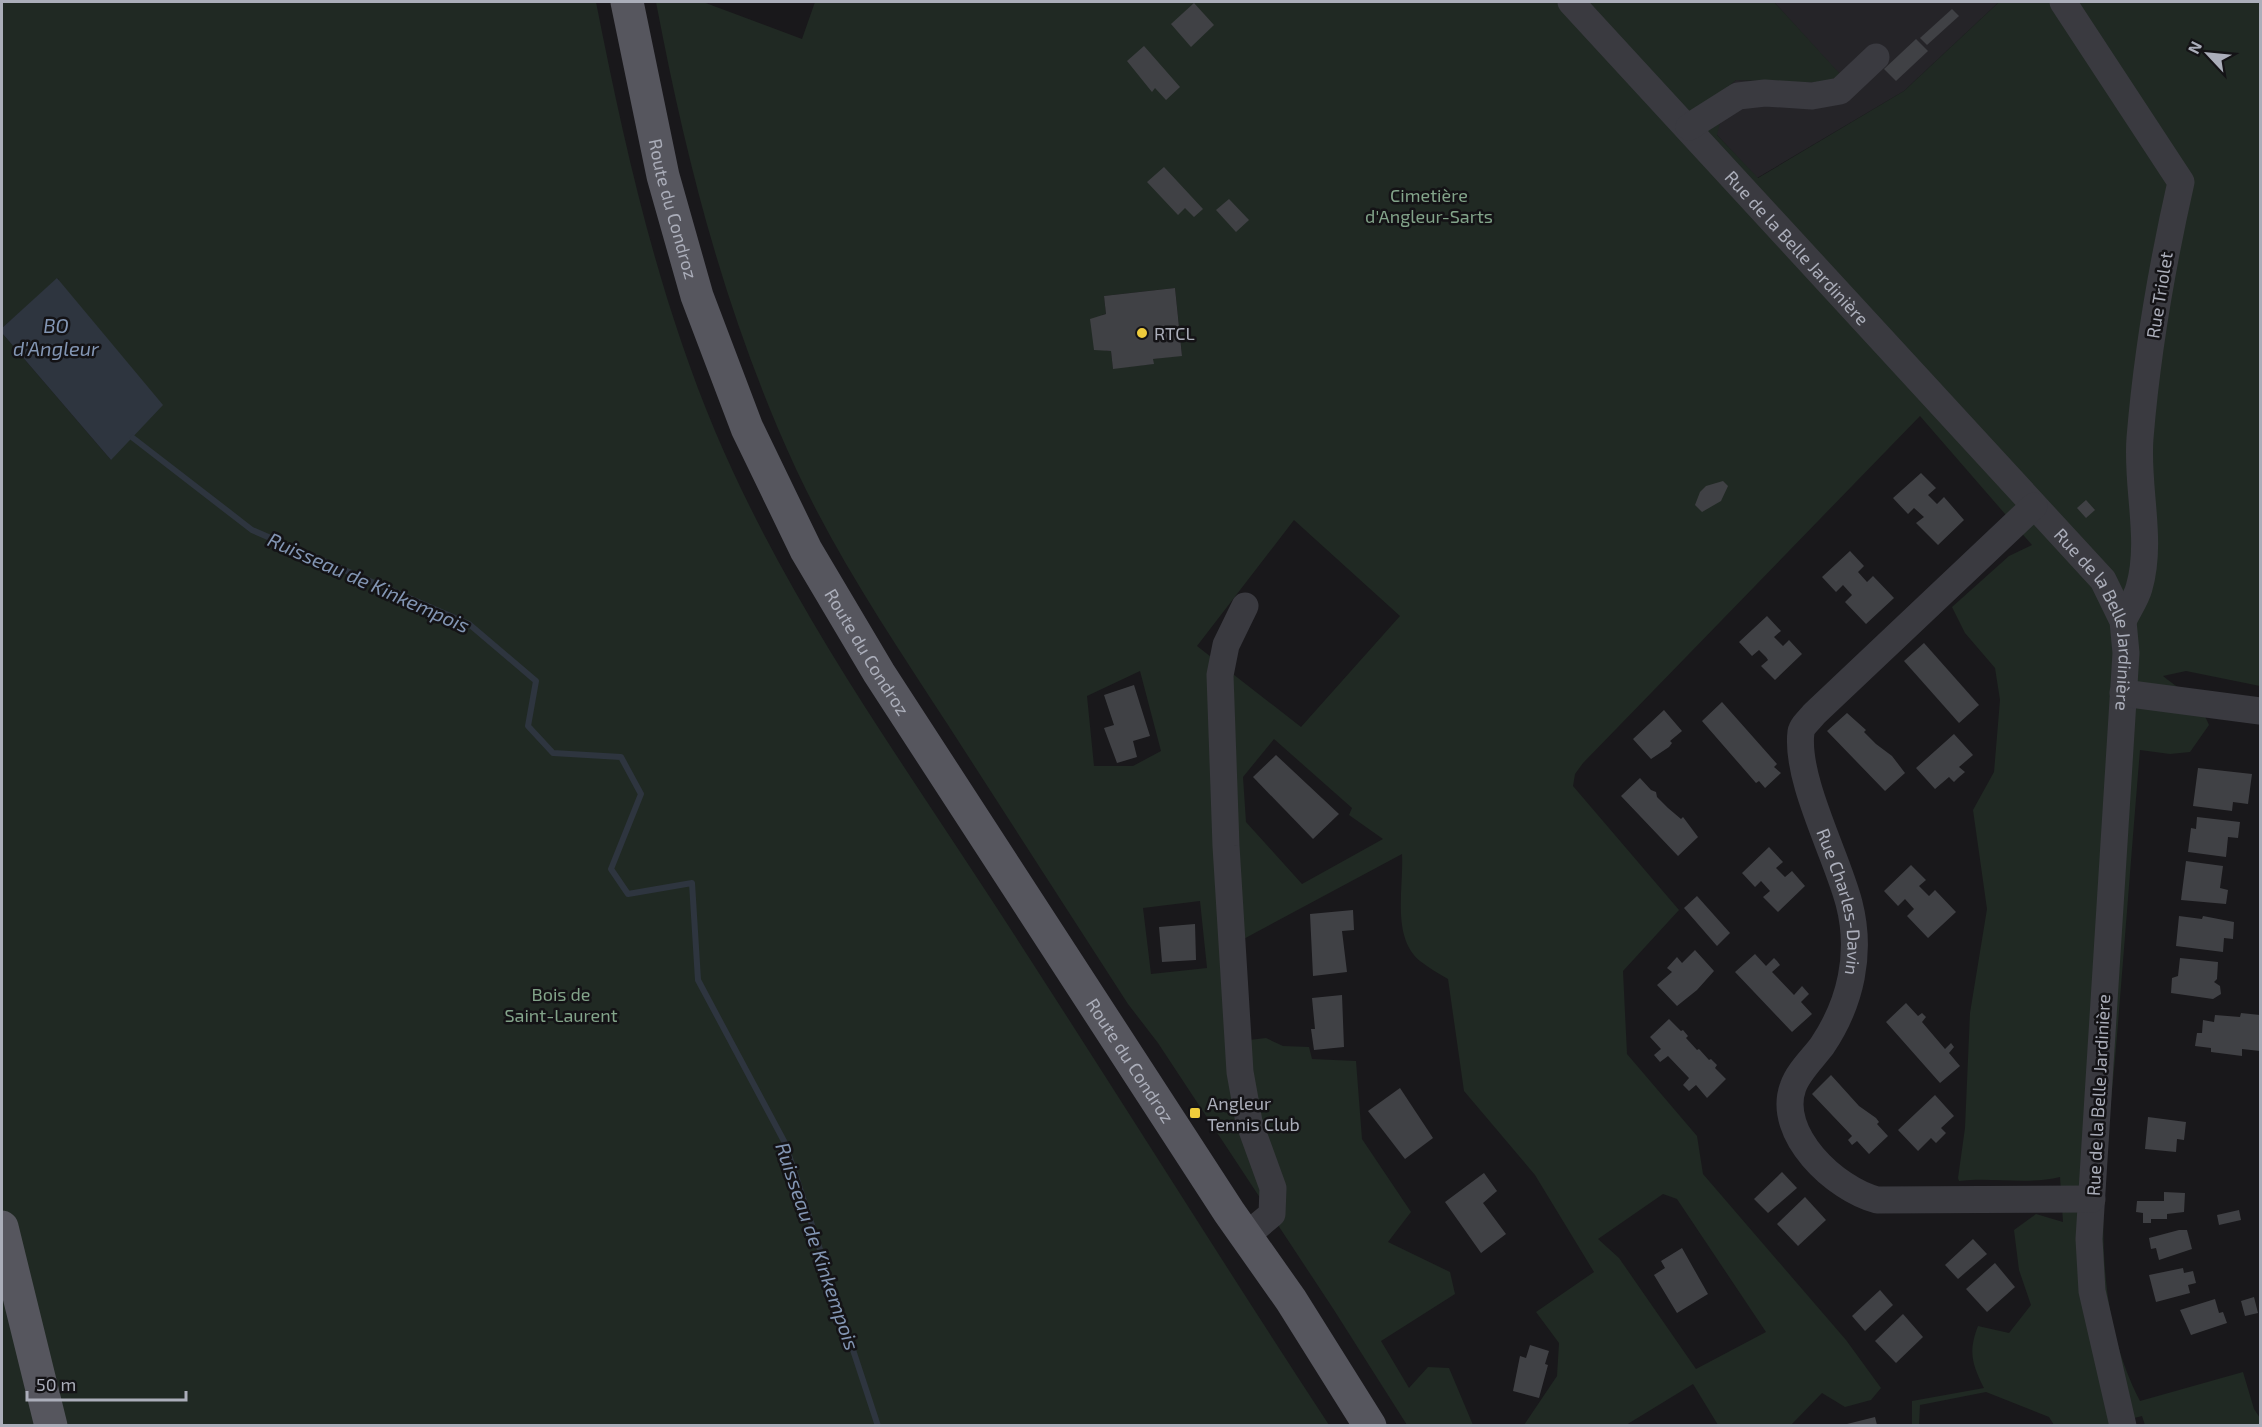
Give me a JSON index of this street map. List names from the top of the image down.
{
  "streets": {
    "main road": ["Route du Condroz"],
    "street": ["Rue de la Belle Jardinière", "Rue Triolet", "Rue Charles-Davin"]
  },
  "crossings": [
    ["Rue de la Belle Jardinière", "Rue Triolet"],
    ["Rue de la Belle Jardinière", "Rue Charles-Davin"]
  ],
  "water": ["BO d'Angleur", "Ruisseau de Kinkempois"],
  "parks": ["Cimetière d'Angleur-Sarts", "Bois de Saint-Laurent"],
  "places": {
    "other": ["RTCL"],
    "transit": ["Angleur Tennis Club"]
  },
  "scale_bar": "50 m",
  "north": "top left"
}
